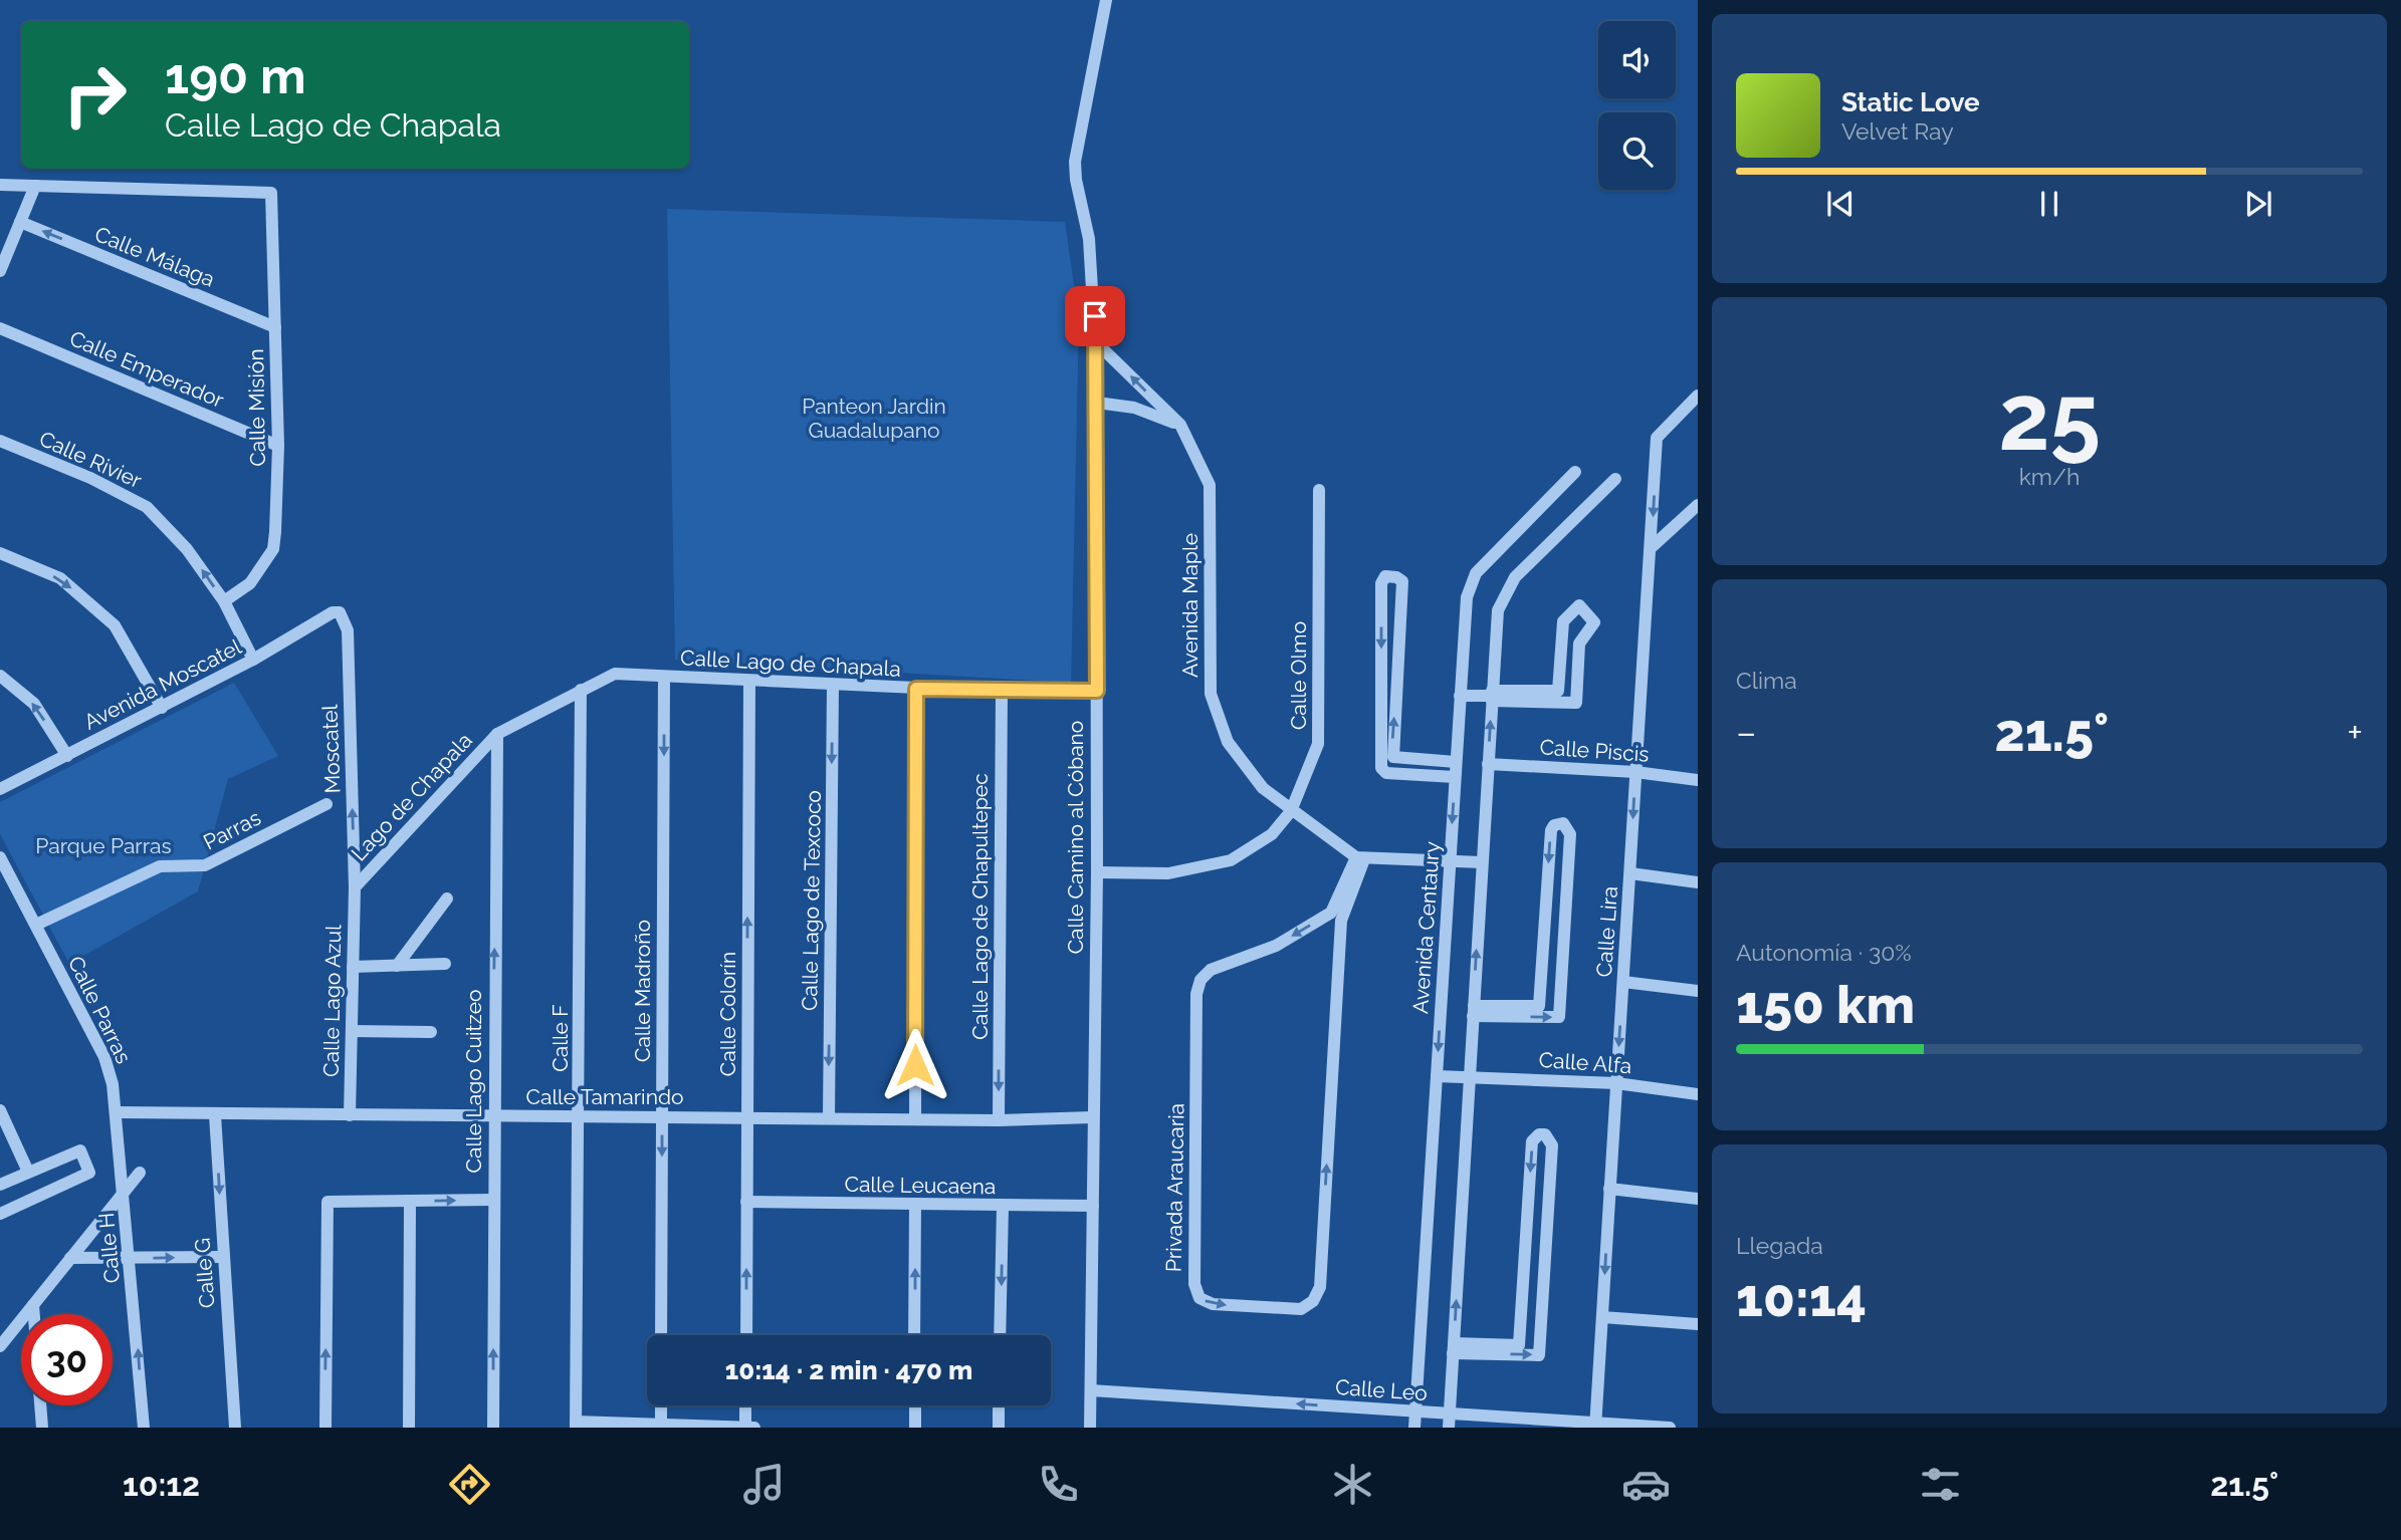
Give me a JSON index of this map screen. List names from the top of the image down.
{
  "streets": {
    "street": [
      "Calle Málaga",
      "Calle Emperador",
      "Calle Misión",
      "Calle Rivier",
      "Avenida Maple",
      "Calle Lago de Chapala",
      "Calle Olmo",
      "Avenida Moscatel",
      "Moscatel",
      "Calle Piscis",
      "Lago de Chapala",
      "Parras",
      "Calle Camino al Cóbano",
      "Calle Lago de Texcoco",
      "Calle Lago de Chapultepec",
      "Avenida Centaury",
      "Calle Lira",
      "Calle Madroño",
      "Calle Lago Azul",
      "Calle Parras",
      "Calle Colorín",
      "Calle F",
      "Calle Alfa",
      "Calle Lago Cuitzeo",
      "Calle Tamarindo",
      "Calle Leucaena",
      "Privada Araucaria",
      "Calle H",
      "Calle G",
      "Calle Leo"
    ]
  },
  "crossings": [
    ["Calle Málaga", "Calle Misión"],
    ["Calle Emperador", "Calle Misión"],
    ["Calle Misión", "Calle Rivier"],
    ["Calle Rivier", "Avenida Moscatel"],
    ["Avenida Maple", "Calle Olmo"],
    ["Avenida Maple", "Calle Camino al Cóbano"],
    ["Avenida Maple", "Privada Araucaria"],
    ["Calle Lago de Chapala", "Lago de Chapala"],
    ["Calle Lago de Chapala", "Calle Camino al Cóbano"],
    ["Calle Lago de Chapala", "Calle Lago de Texcoco"],
    ["Calle Lago de Chapala", "Calle Lago de Chapultepec"],
    ["Calle Lago de Chapala", "Calle Madroño"],
    ["Calle Lago de Chapala", "Calle Colorín"],
    ["Calle Lago de Chapala", "Calle F"],
    ["Calle Lago de Chapala", "Calle Lago Cuitzeo"],
    ["Calle Olmo", "Calle Camino al Cóbano"],
    ["Avenida Moscatel", "Moscatel"],
    ["Moscatel", "Lago de Chapala"],
    ["Moscatel", "Calle Lago Azul"],
    ["Calle Piscis", "Calle Lira"],
    ["Lago de Chapala", "Calle Lago Azul"],
    ["Lago de Chapala", "Calle Lago Cuitzeo"],
    ["Parras", "Calle Parras"],
    ["Calle Camino al Cóbano", "Calle Tamarindo"],
    ["Calle Camino al Cóbano", "Calle Leucaena"],
    ["Calle Camino al Cóbano", "Calle Leo"],
    ["Calle Lago de Texcoco", "Calle Tamarindo"],
    ["Calle Lago de Chapultepec", "Calle Tamarindo"],
    ["Avenida Centaury", "Calle Alfa"],
    ["Avenida Centaury", "Calle Leo"],
    ["Calle Lira", "Calle Alfa"],
    ["Calle Lira", "Calle Leo"],
    ["Calle Madroño", "Calle Tamarindo"],
    ["Calle Lago Azul", "Calle Tamarindo"],
    ["Calle Parras", "Calle Tamarindo"],
    ["Calle Parras", "Calle H"],
    ["Calle Colorín", "Calle Tamarindo"],
    ["Calle Colorín", "Calle Leucaena"],
    ["Calle F", "Calle Tamarindo"],
    ["Calle Lago Cuitzeo", "Calle Tamarindo"],
    ["Calle Tamarindo", "Calle G"]
  ],
  "one_way": [
    "Calle Málaga",
    "Moscatel",
    "Calle Lira",
    "Calle Madroño",
    "Calle Colorín",
    "Calle H",
    "Calle G",
    "Calle Leo"
  ],
  "parks": ["Panteon Jardin Guadalupano", "Parque Parras"],
  "page": {
    "turn": ["190 m", "Calle Lago de Chapala"],
    "song": ["Static Love", "Velvet Ray"],
    "tile": [
      ["25", "km/h"],
      "Clima",
      ["Autonomía · 30%", "150 km"],
      ["Llegada", "10:14"]
    ],
    "heat": ["−", "21.5°", "+"],
    "limit": "30",
    "trip": "10:14 · 2 min · 470 m",
    "tabs": ["10:12", "21.5°"]
  }
}
